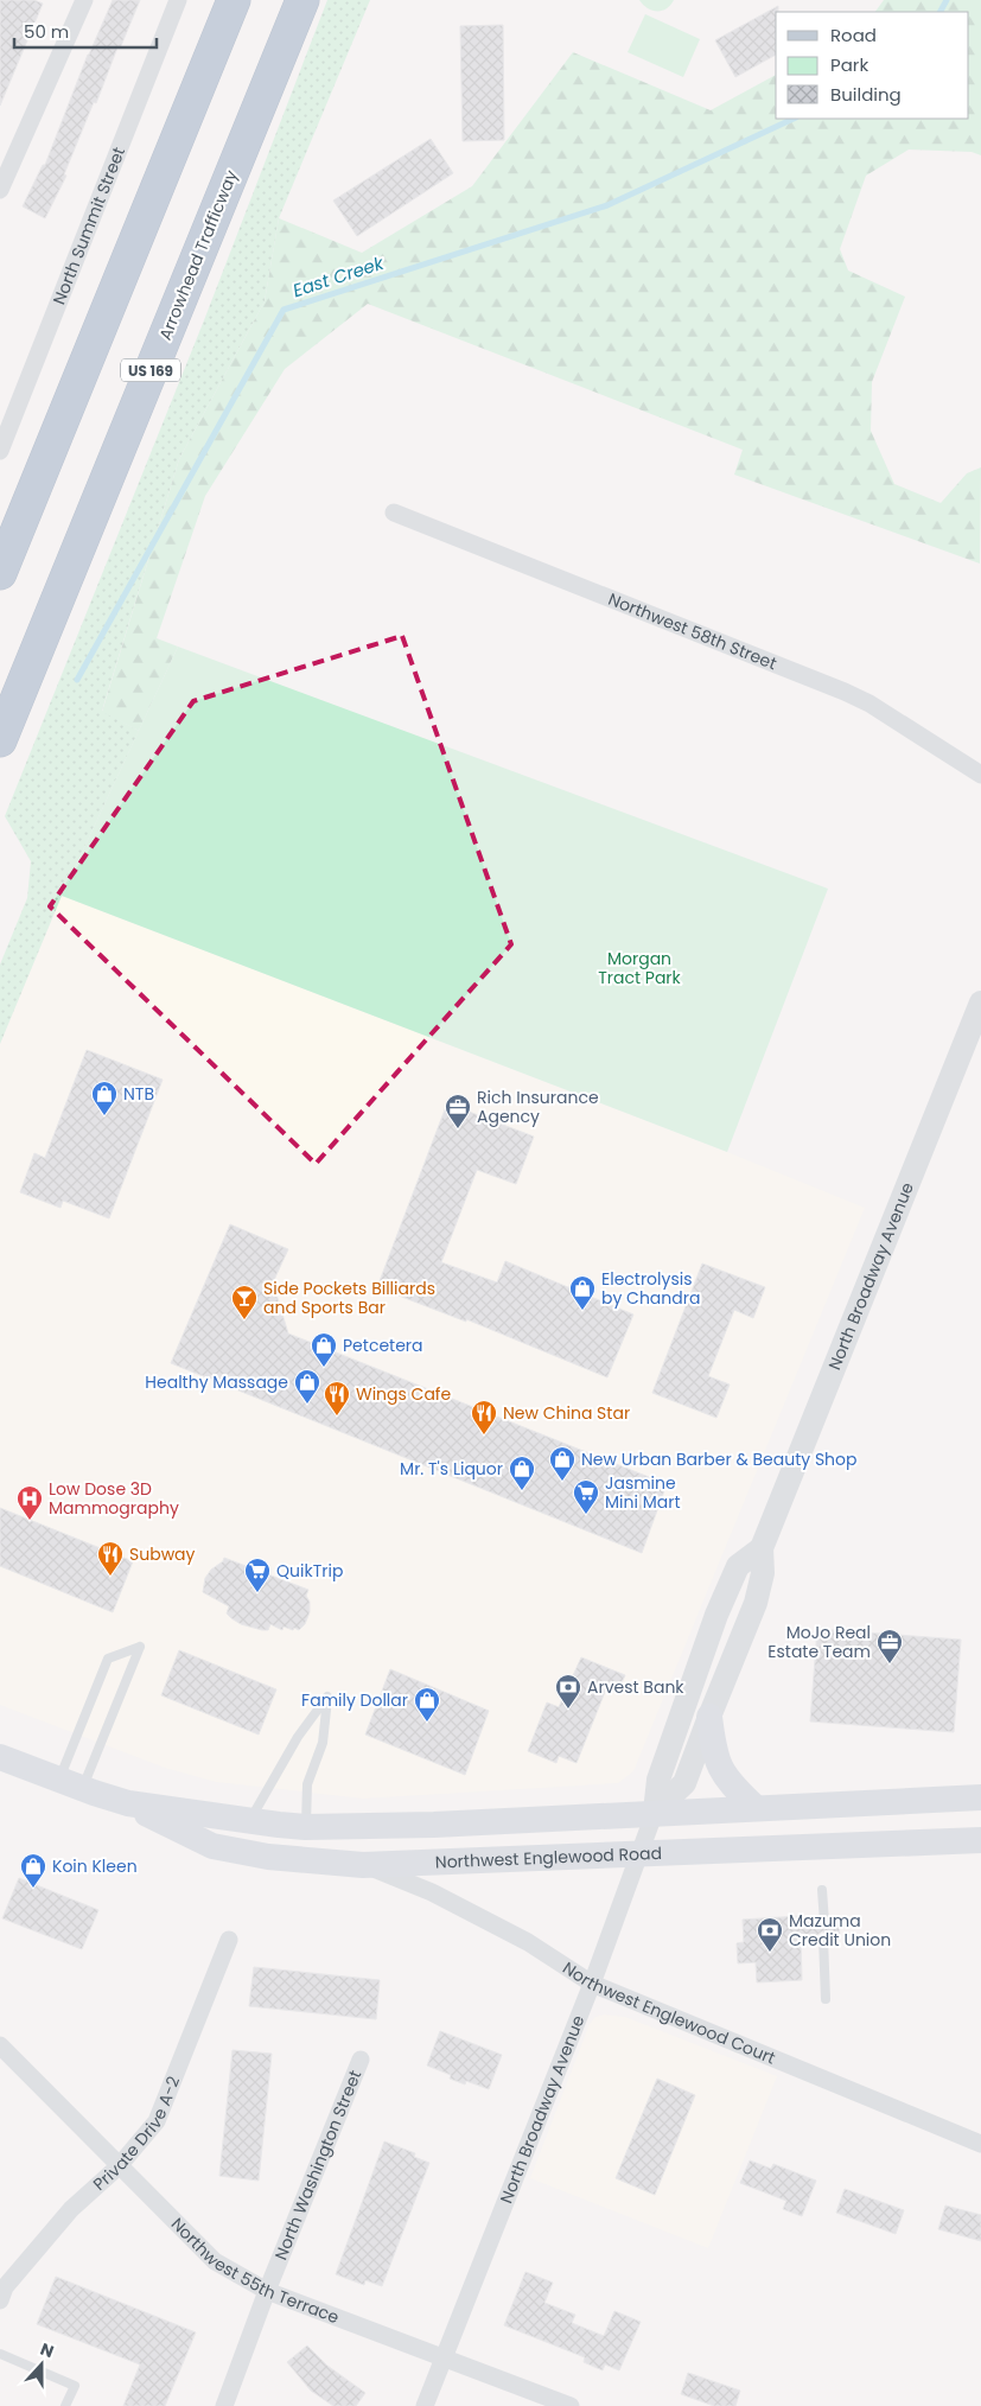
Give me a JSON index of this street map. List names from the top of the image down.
{
  "streets": {
    "highway": ["Arrowhead Trafficway", "US 169"],
    "main road": ["Northwest Englewood Road"],
    "street": [
      "North Summit Street",
      "Northwest 58th Street",
      "North Broadway Avenue",
      "Northwest Englewood Court",
      "Private Drive A-2",
      "North Washington Street",
      "Northwest 55th Terrace"
    ]
  },
  "crossings": [
    ["North Broadway Avenue", "Northwest Englewood Road"],
    ["North Broadway Avenue", "Northwest Englewood Court"],
    ["North Broadway Avenue", "Northwest 55th Terrace"],
    ["Northwest Englewood Road", "Northwest Englewood Court"],
    ["Private Drive A-2", "Northwest 55th Terrace"],
    ["North Washington Street", "Northwest 55th Terrace"]
  ],
  "water": ["East Creek"],
  "parks": ["Morgan Tract Park"],
  "places": {
    "shop": [
      "NTB",
      "Electrolysis by Chandra",
      "Petcetera",
      "Healthy Massage",
      "New Urban Barber & Beauty Shop",
      "Mr. T's Liquor",
      "Family Dollar",
      "Koin Kleen"
    ],
    "office": ["Rich Insurance Agency", "MoJo Real Estate Team"],
    "bar": ["Side Pockets Billiards and Sports Bar"],
    "restaurant": ["Wings Cafe", "New China Star", "Subway"],
    "supermarket": ["Jasmine Mini Mart", "QuikTrip"],
    "hospital": ["Low Dose 3D Mammography"],
    "bank": ["Arvest Bank", "Mazuma Credit Union"]
  },
  "legend": ["Road", "Park", "Building"],
  "scale_bar": "50 m",
  "north": "top"
}
